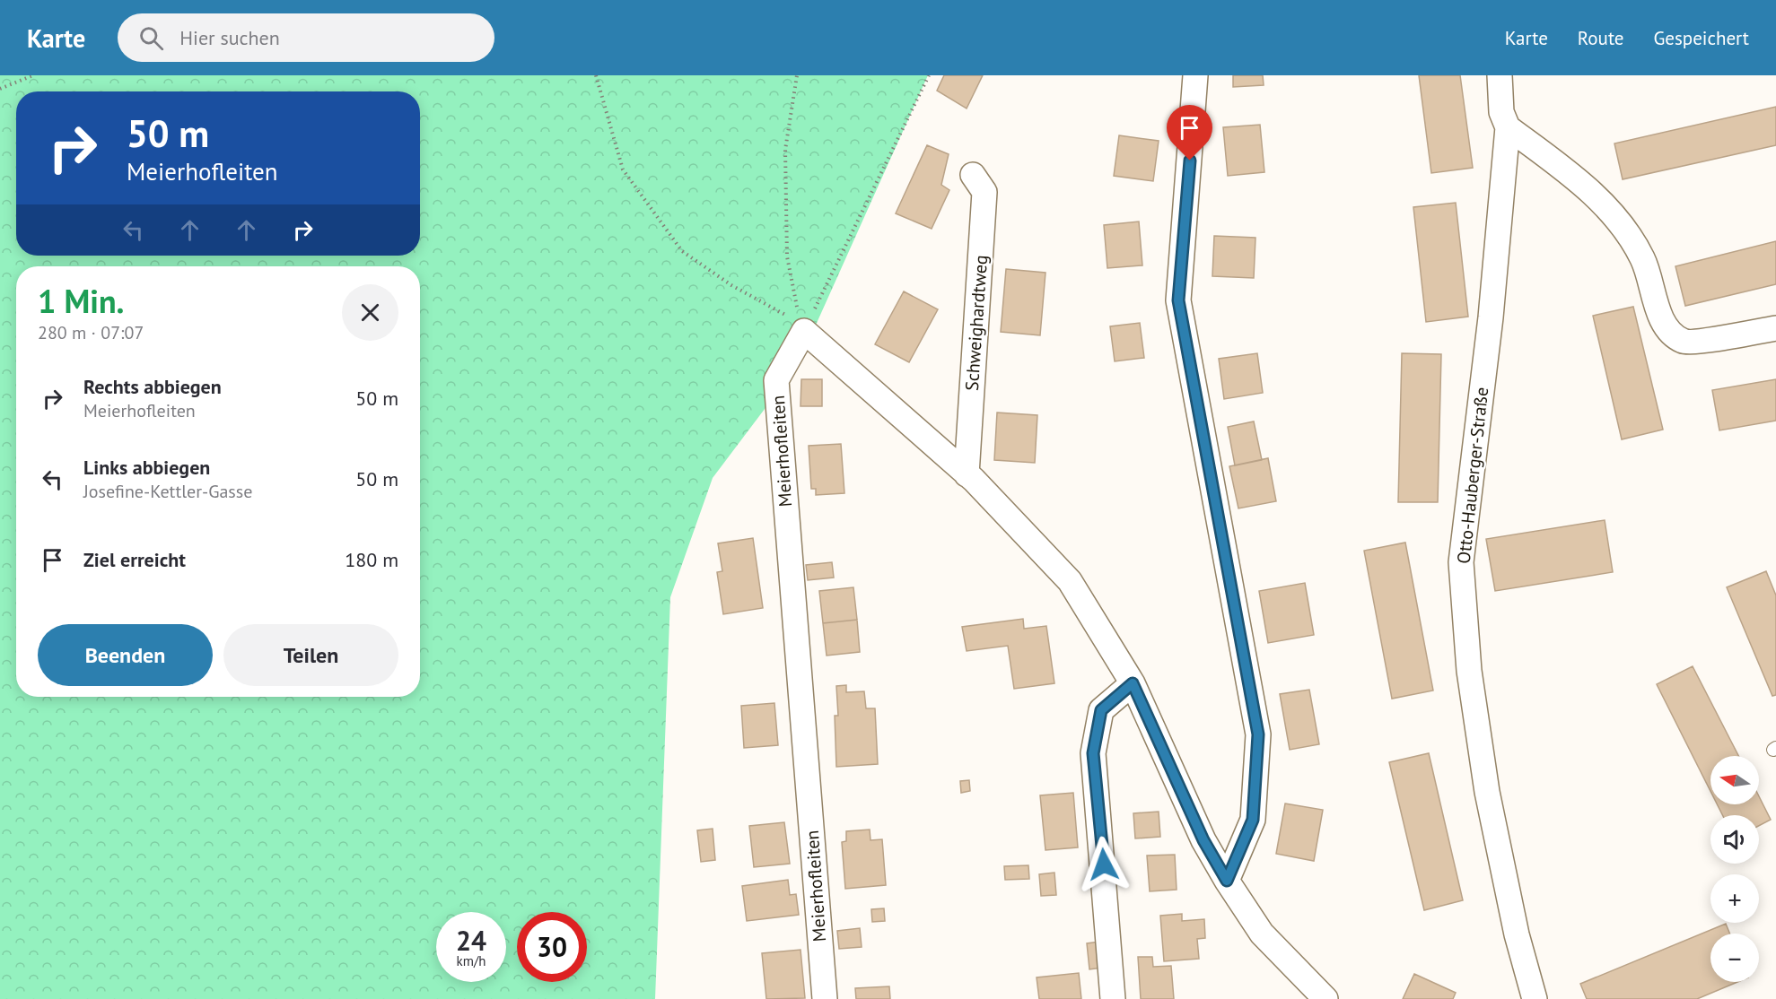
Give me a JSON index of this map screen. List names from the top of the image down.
{
  "streets": {
    "street": ["Schweighardtweg", "Meierhofleiten", "Otto-Hauberger-Straße"]
  },
  "north": "left",
  "page": {
    "header": "Karte",
    "search": "Hier suchen",
    "nav": ["Karte", "Route", "Gespeichert"],
    "turn": ["50 m", "Meierhofleiten"],
    "heading": ["1 Min.", "280 m · 07:07"],
    "list": [
      {
        "name": "Rechts abbiegen",
        "note": "Meierhofleiten",
        "value": "50 m"
      },
      {
        "name": "Links abbiegen",
        "note": "Josefine-Kettler-Gasse",
        "value": "50 m"
      },
      {
        "name": "Ziel erreicht",
        "value": "180 m"
      }
    ],
    "buttons": ["Beenden", "Teilen"],
    "map_buttons": ["+", "−"],
    "speed": "24 km/h",
    "limit": "30"
  }
}
